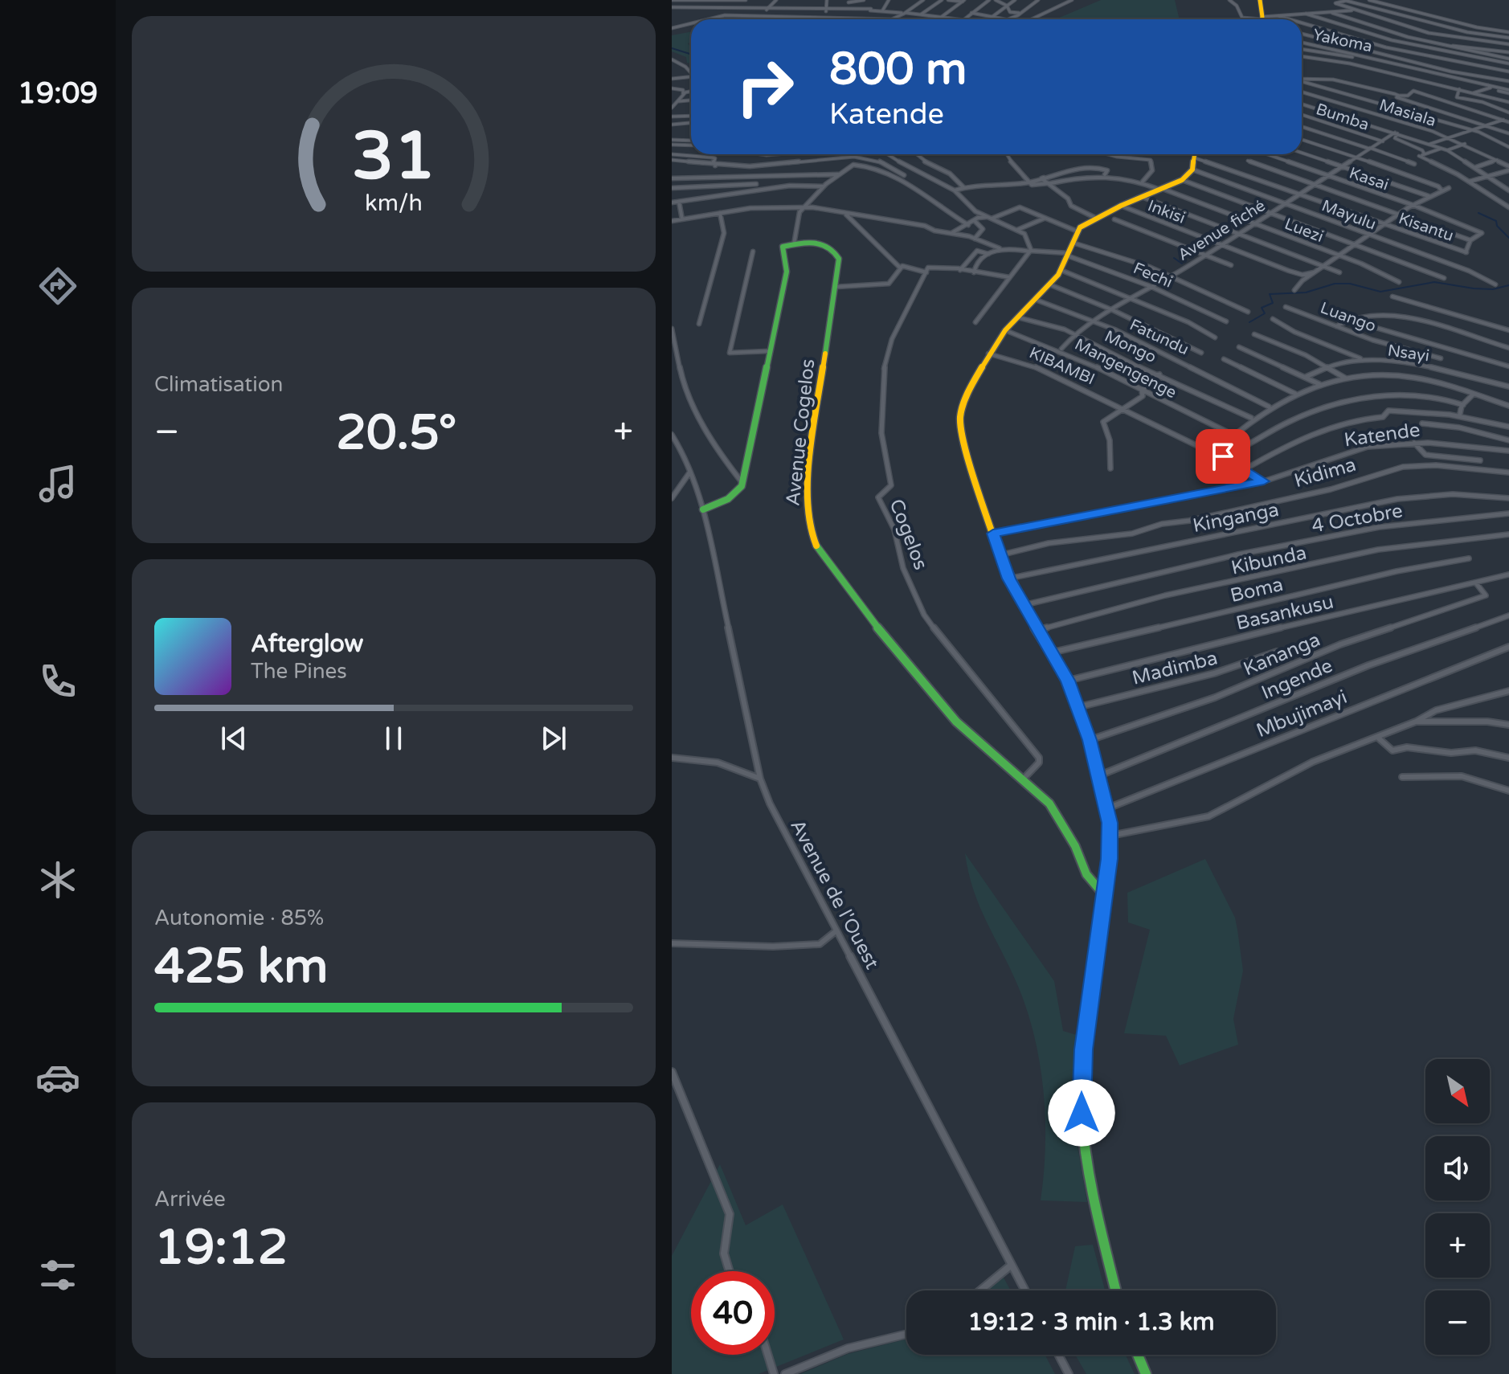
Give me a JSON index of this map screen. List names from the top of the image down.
{
  "streets": {
    "street": [
      "Yakoma",
      "Masiala",
      "Bumba",
      "Kasai",
      "Inkisi",
      "Mayulu",
      "Kisantu",
      "Avenue fiché",
      "Luezi",
      "Fechi",
      "Luango",
      "Fatundu",
      "Mongo",
      "Nsayi",
      "KIBAMBI",
      "Mangengenge",
      "Avenue Cogelos",
      "Katende",
      "Kidima",
      "Kinganga",
      "4 Octobre",
      "Cogelos",
      "Kibunda",
      "Boma",
      "Basankusu",
      "Kananga",
      "Madimba",
      "Ingende",
      "Mbujimayi",
      "Avenue de l'Ouest"
    ]
  },
  "crossings": [
    ["Bumba", "Avenue fiché"],
    ["Kasai", "Kisantu"],
    ["Kasai", "Avenue fiché"],
    ["Inkisi", "Avenue fiché"],
    ["Mayulu", "Avenue fiché"],
    ["Kisantu", "Avenue fiché"],
    ["Avenue fiché", "Luezi"],
    ["Avenue fiché", "Fechi"],
    ["Avenue fiché", "Fatundu"],
    ["Avenue fiché", "Mongo"],
    ["Avenue fiché", "Mangengenge"],
    ["Luango", "Nsayi"],
    ["Avenue Cogelos", "Cogelos"],
    ["Basankusu", "Kananga"]
  ],
  "north": "bottom right",
  "page": {
    "tabs": "19:09",
    "turn": ["800 m", "Katende"],
    "tile": [
      "Climatisation",
      ["Autonomie · 85%", "425 km"],
      ["Arrivée", "19:12"]
    ],
    "heat": ["−", "20.5°", "+"],
    "song": ["Afterglow", "The Pines"],
    "map_buttons": ["+", "−"],
    "limit": "40",
    "trip": "19:12 · 3 min · 1.3 km",
    "gauge": ["31", "km/h"]
  }
}
